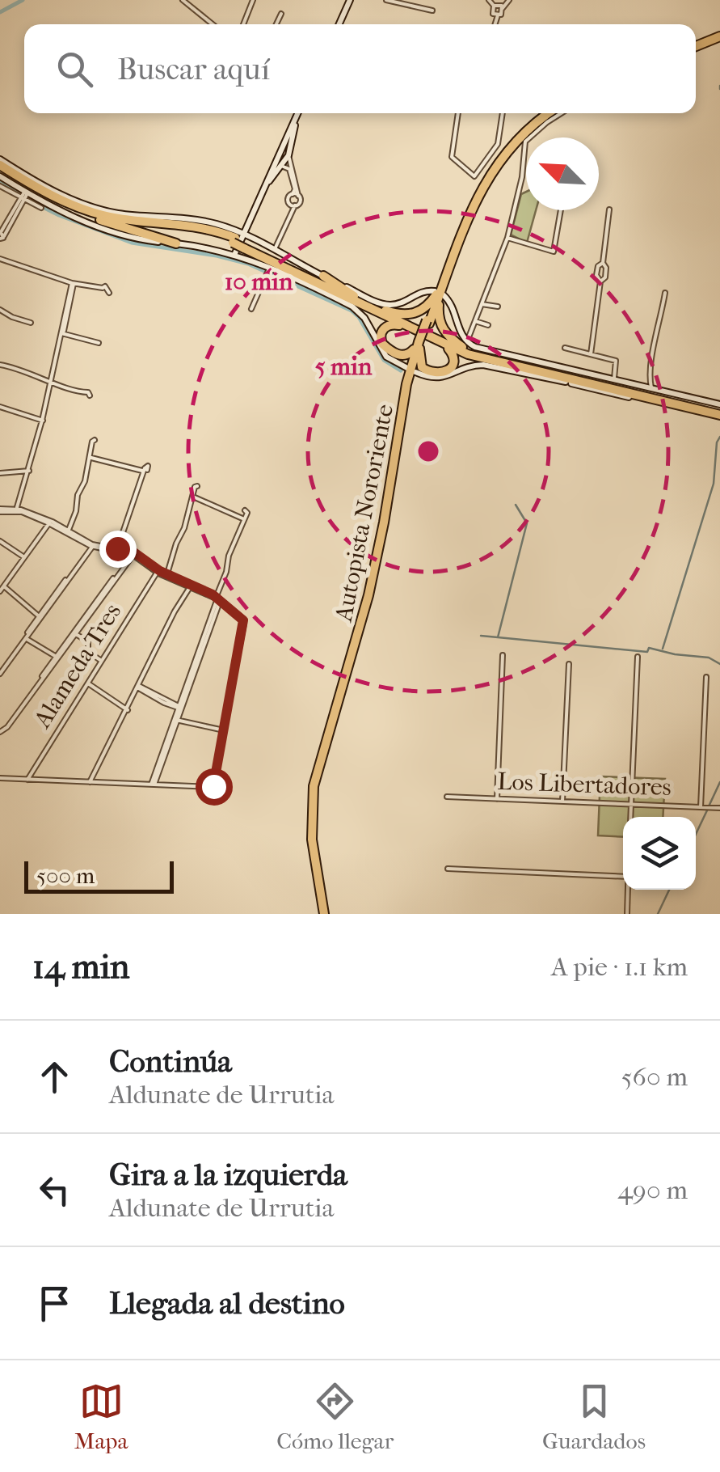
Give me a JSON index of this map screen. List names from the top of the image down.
{
  "streets": {
    "highway": ["Autopista Nororiente"],
    "street": ["Alameda Tres", "Los Libertadores"]
  },
  "scale_bar": "500 m",
  "north": "top left",
  "page": {
    "search": "Buscar aquí",
    "scale": "500 m",
    "heading": ["14 min", "A pie · 1.1 km"],
    "list": [
      ["Continúa", "Aldunate de Urrutia", "560 m"],
      ["Gira a la izquierda", "Aldunate de Urrutia", "490 m"],
      "Llegada al destino"
    ],
    "nav": ["Mapa", "Cómo llegar", "Guardados"]
  },
  "rings": ["10 min", "5 min"]
}
